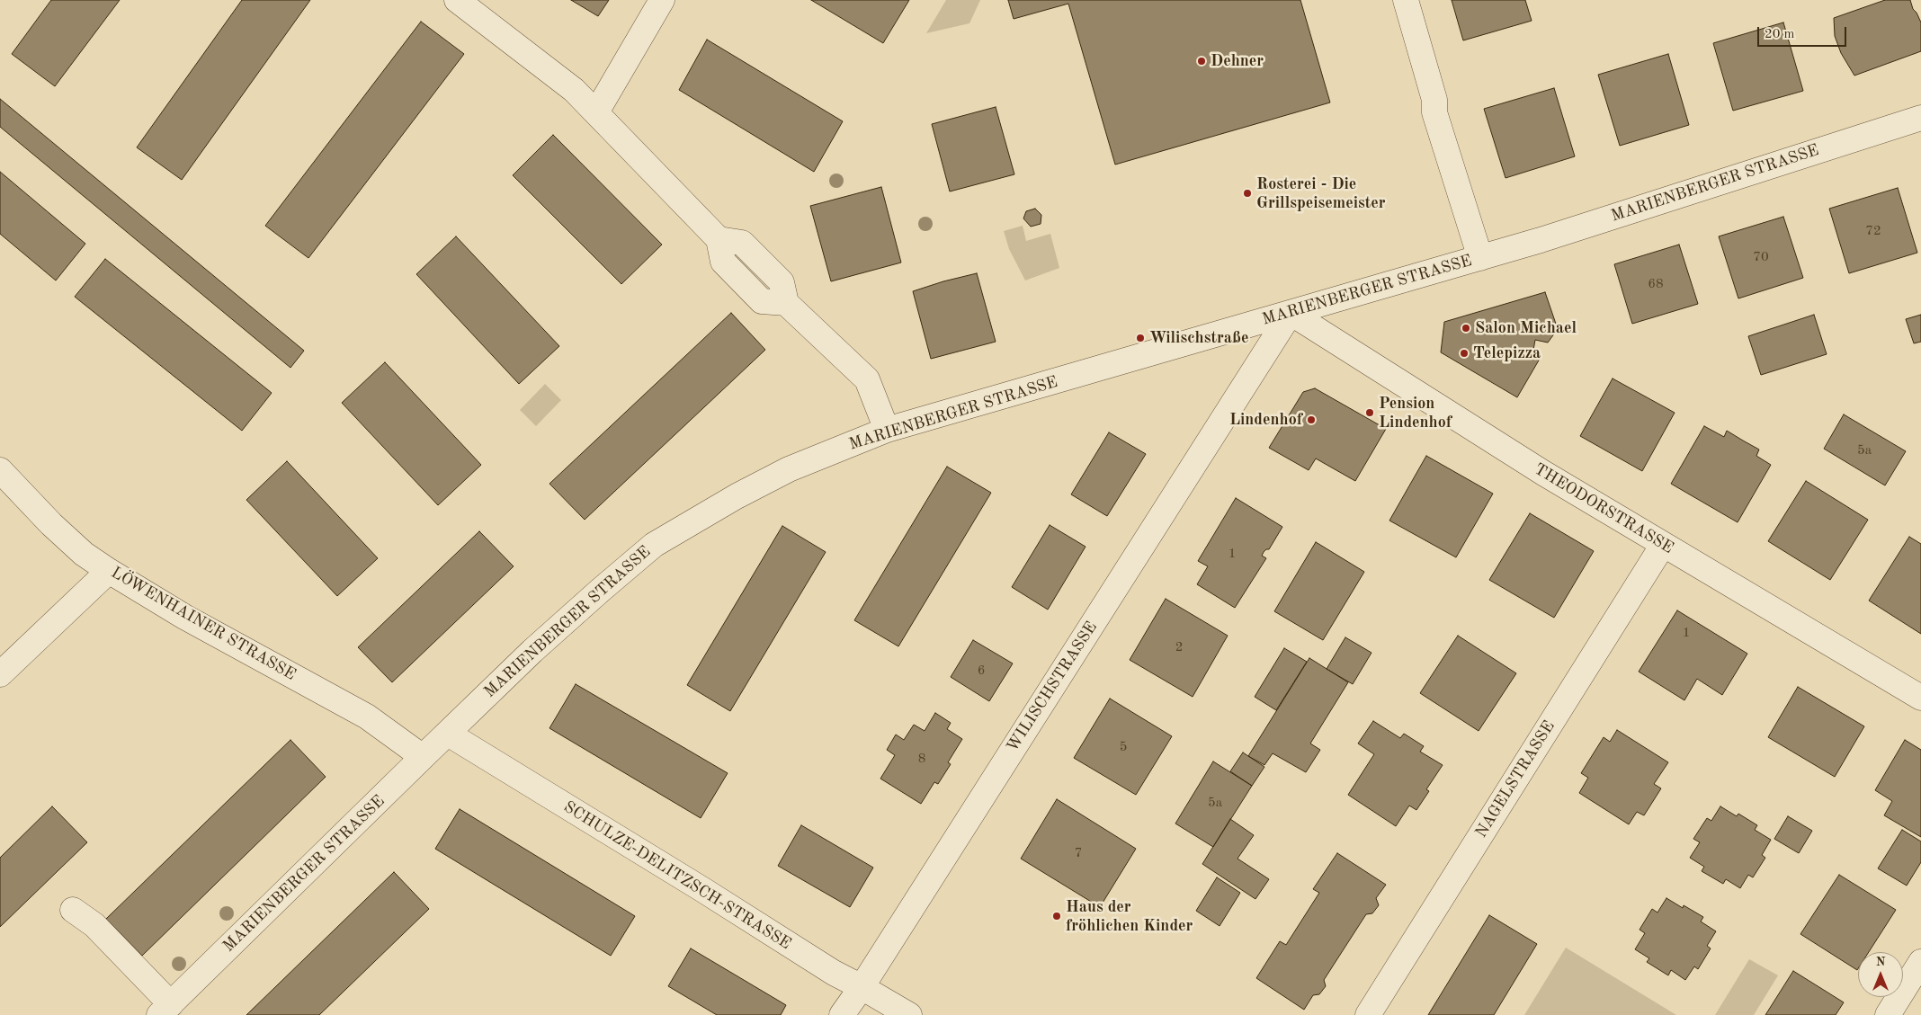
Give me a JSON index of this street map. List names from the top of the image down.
{
  "streets": {
    "street": [
      "MARIENBERGER STRASSE",
      "THEODORSTRASSE",
      "LÖWENHAINER STRASSE",
      "WILISCHSTRASSE",
      "NAGELSTRASSE",
      "SCHULZE-DELITZSCH-STRASSE"
    ]
  },
  "crossings": [
    ["MARIENBERGER STRASSE", "THEODORSTRASSE"],
    ["MARIENBERGER STRASSE", "LÖWENHAINER STRASSE"],
    ["MARIENBERGER STRASSE", "WILISCHSTRASSE"],
    ["MARIENBERGER STRASSE", "SCHULZE-DELITZSCH-STRASSE"],
    ["THEODORSTRASSE", "WILISCHSTRASSE"],
    ["THEODORSTRASSE", "NAGELSTRASSE"],
    ["WILISCHSTRASSE", "SCHULZE-DELITZSCH-STRASSE"]
  ],
  "places": [
    "Dehner",
    "Rosterei - Die Grillspeisemeister",
    "Salon Michael",
    "Wilischstraße",
    "Telepizza",
    "Pension Lindenhof",
    "Lindenhof",
    "Haus der fröhlichen Kinder"
  ],
  "house_numbers": [
    "72",
    "70",
    "68",
    "5a",
    "1",
    "1",
    "2",
    "6",
    "5",
    "8",
    "5a",
    "7"
  ],
  "scale_bar": "20 m",
  "north": "top"
}
